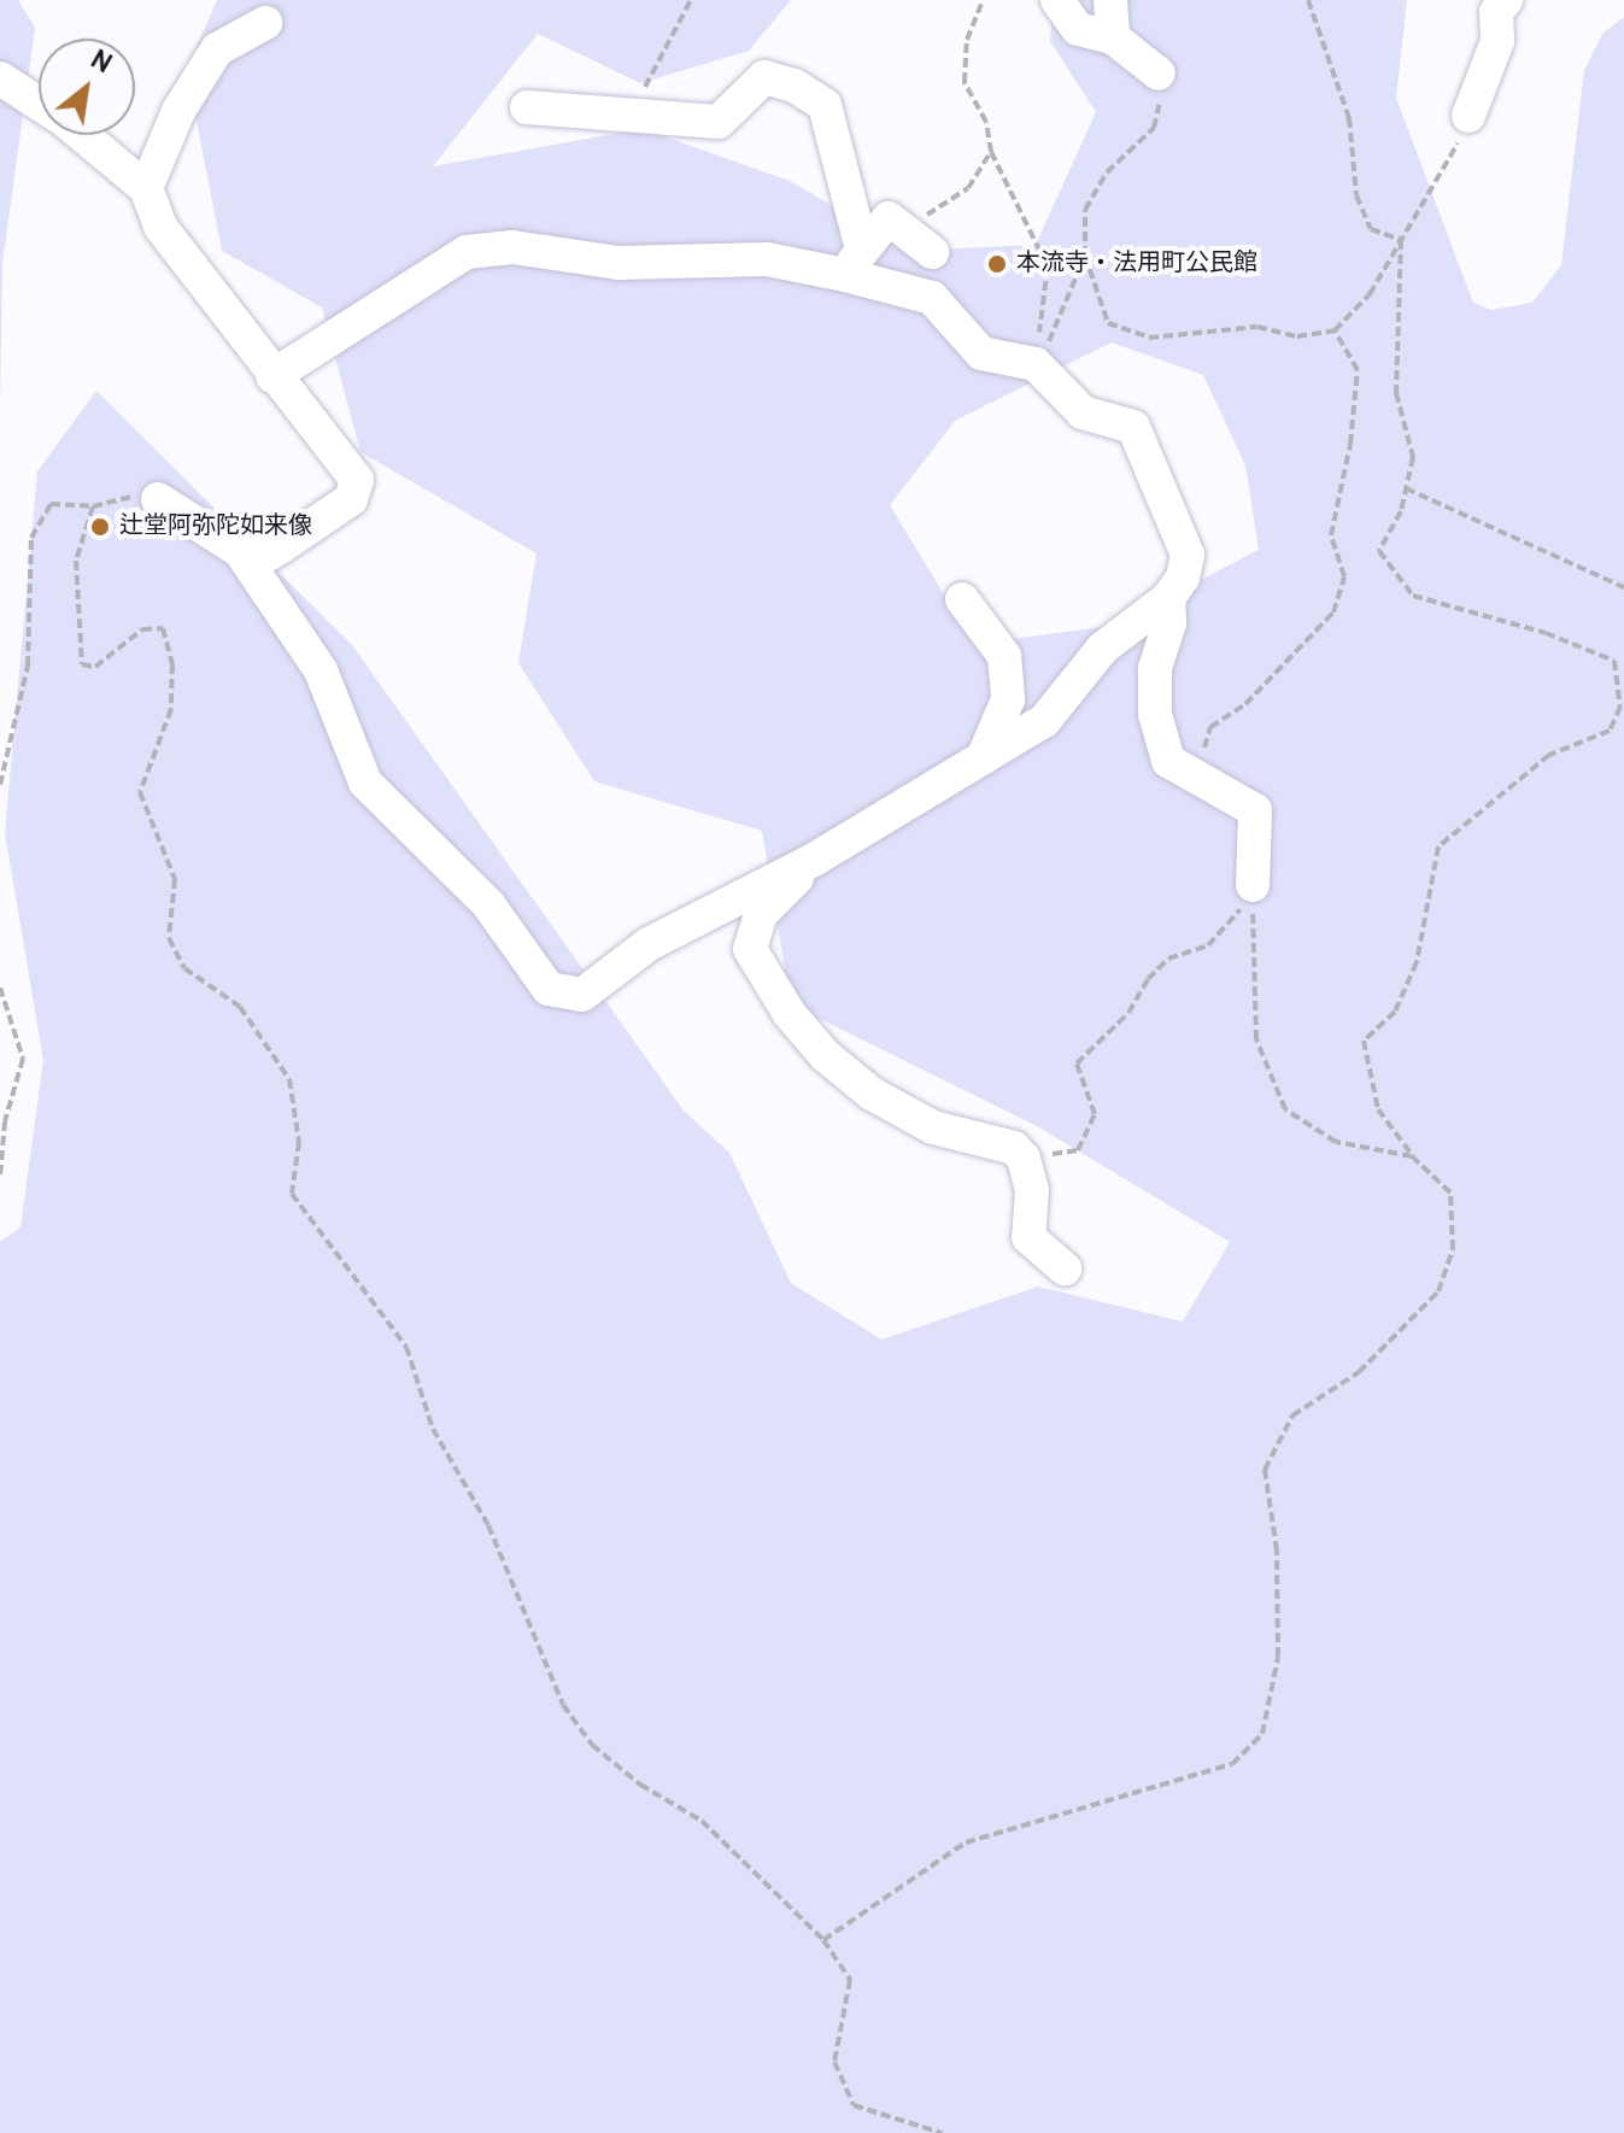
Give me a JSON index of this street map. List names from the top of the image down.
{
  "places": ["本流寺・法用町公民館", "辻堂阿弥陀如来像"],
  "north": "top right"
}
